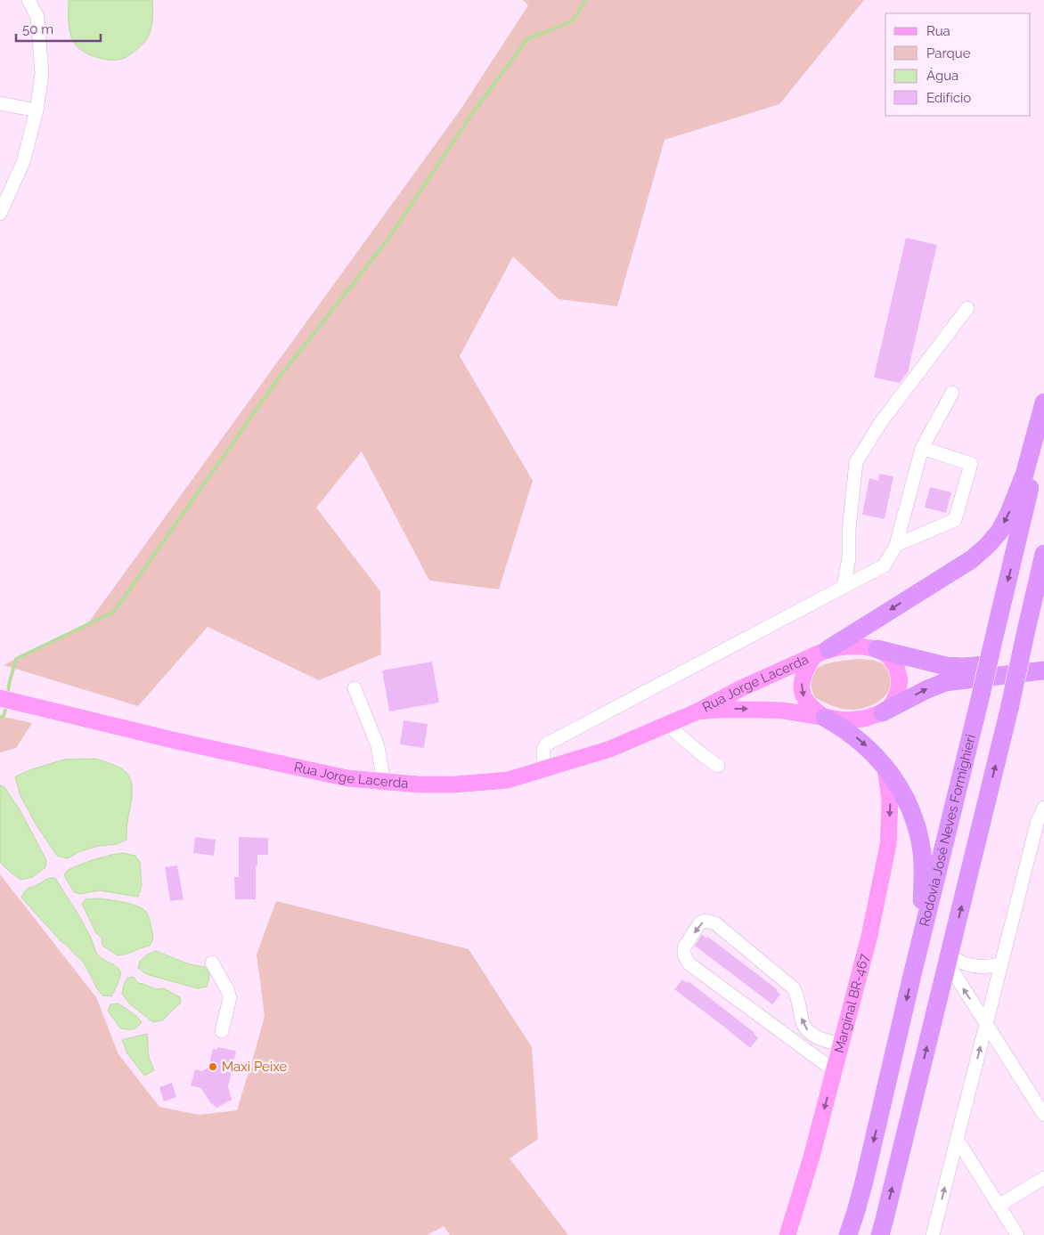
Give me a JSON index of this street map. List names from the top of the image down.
{
  "streets": {
    "highway": ["Rodovia José Neves Formighieri"],
    "main road": ["Rua Jorge Lacerda", "Marginal BR-467"]
  },
  "one_way": ["Marginal BR-467"],
  "places": ["Maxi Peixe"],
  "legend": [
    "Rua",
    "Parque",
    "Água",
    "Edifício"
  ],
  "scale_bar": "50 m"
}
